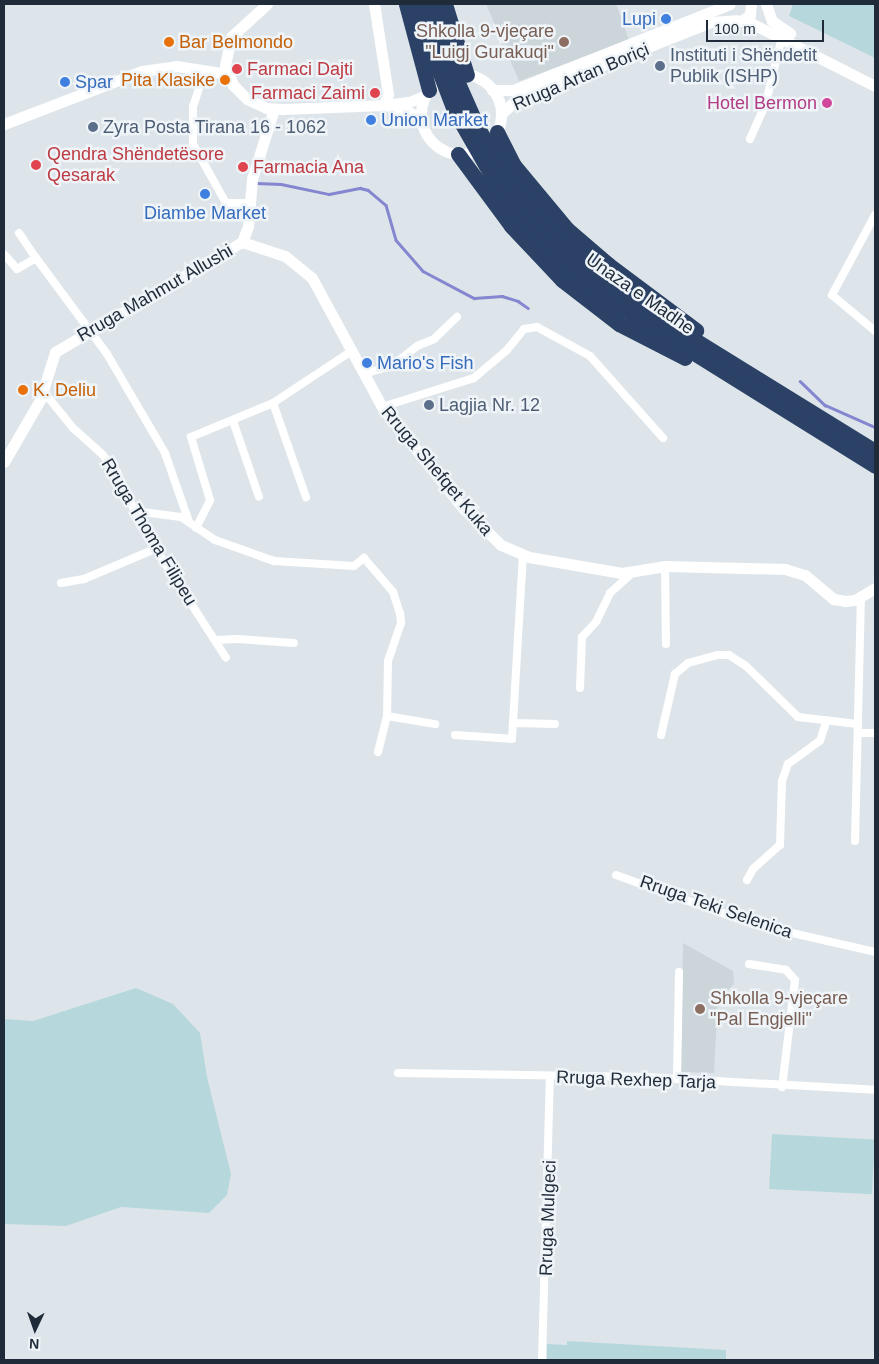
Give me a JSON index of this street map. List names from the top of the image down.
{
  "streets": {
    "highway": ["Unaza e Madhe"],
    "street": [
      "Rruga Artan Boriçi",
      "Rruga Mahmut Allushi",
      "Rruga Shefqet Kuka",
      "Rruga Thoma Filipeu",
      "Rruga Teki Selenica",
      "Rruga Rexhep Tarja",
      "Rruga Mulgeci"
    ]
  },
  "crossings": [
    ["Rruga Mahmut Allushi", "Rruga Shefqet Kuka"],
    ["Rruga Mahmut Allushi", "Rruga Thoma Filipeu"],
    ["Rruga Rexhep Tarja", "Rruga Mulgeci"]
  ],
  "places": [
    "Lupi",
    "Bar Belmondo",
    "Shkolla 9-vjeçare \"Luigj Gurakuqi\"",
    "Instituti i Shëndetit Publik (ISHP)",
    "Farmaci Dajti",
    "Pita Klasike",
    "Spar",
    "Farmaci Zaimi",
    "Hotel Bermon",
    "Union Market",
    "Zyra Posta Tirana 16 - 1062",
    "Qendra Shëndetësore Qesarak",
    "Farmacia Ana",
    "Diambe Market",
    "Mario's Fish",
    "K. Deliu",
    "Lagjia Nr. 12",
    "Shkolla 9-vjeçare \"Pal Engjelli\""
  ],
  "scale_bar": "100 m",
  "north": "bottom"
}
